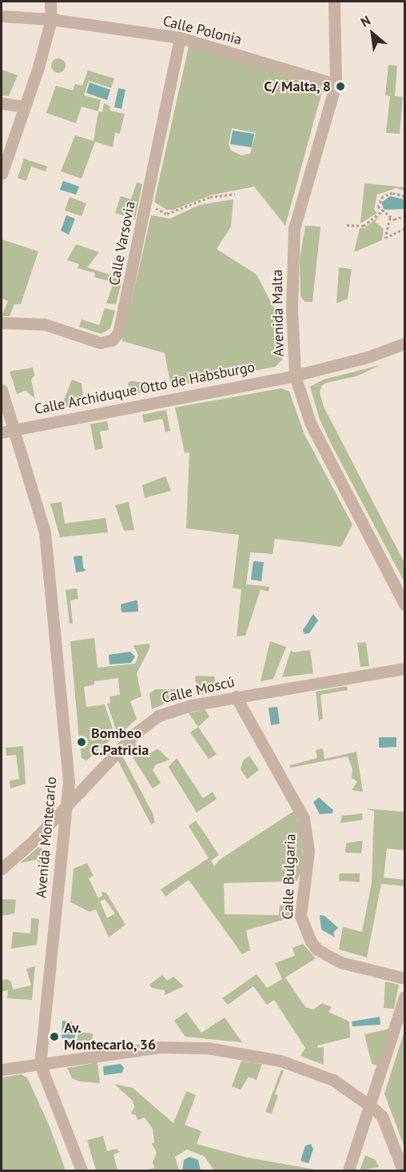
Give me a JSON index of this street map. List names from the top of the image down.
{
  "streets": {
    "street": [
      "Calle Polonia",
      "Calle Varsovia",
      "Avenida Malta",
      "Calle Archiduque Otto de Habsburgo",
      "Calle Moscú",
      "Avenida Montecarlo",
      "Calle Bulgaria"
    ]
  },
  "crossings": [
    ["Calle Polonia", "Calle Varsovia"],
    ["Calle Polonia", "Avenida Malta"],
    ["Avenida Malta", "Calle Archiduque Otto de Habsburgo"],
    ["Calle Archiduque Otto de Habsburgo", "Avenida Montecarlo"],
    ["Calle Moscú", "Avenida Montecarlo"],
    ["Calle Moscú", "Calle Bulgaria"]
  ],
  "places": ["C/ Malta, 8", "Bombeo C.Patricia", "Av. Montecarlo, 36"],
  "north": "top left"
}
